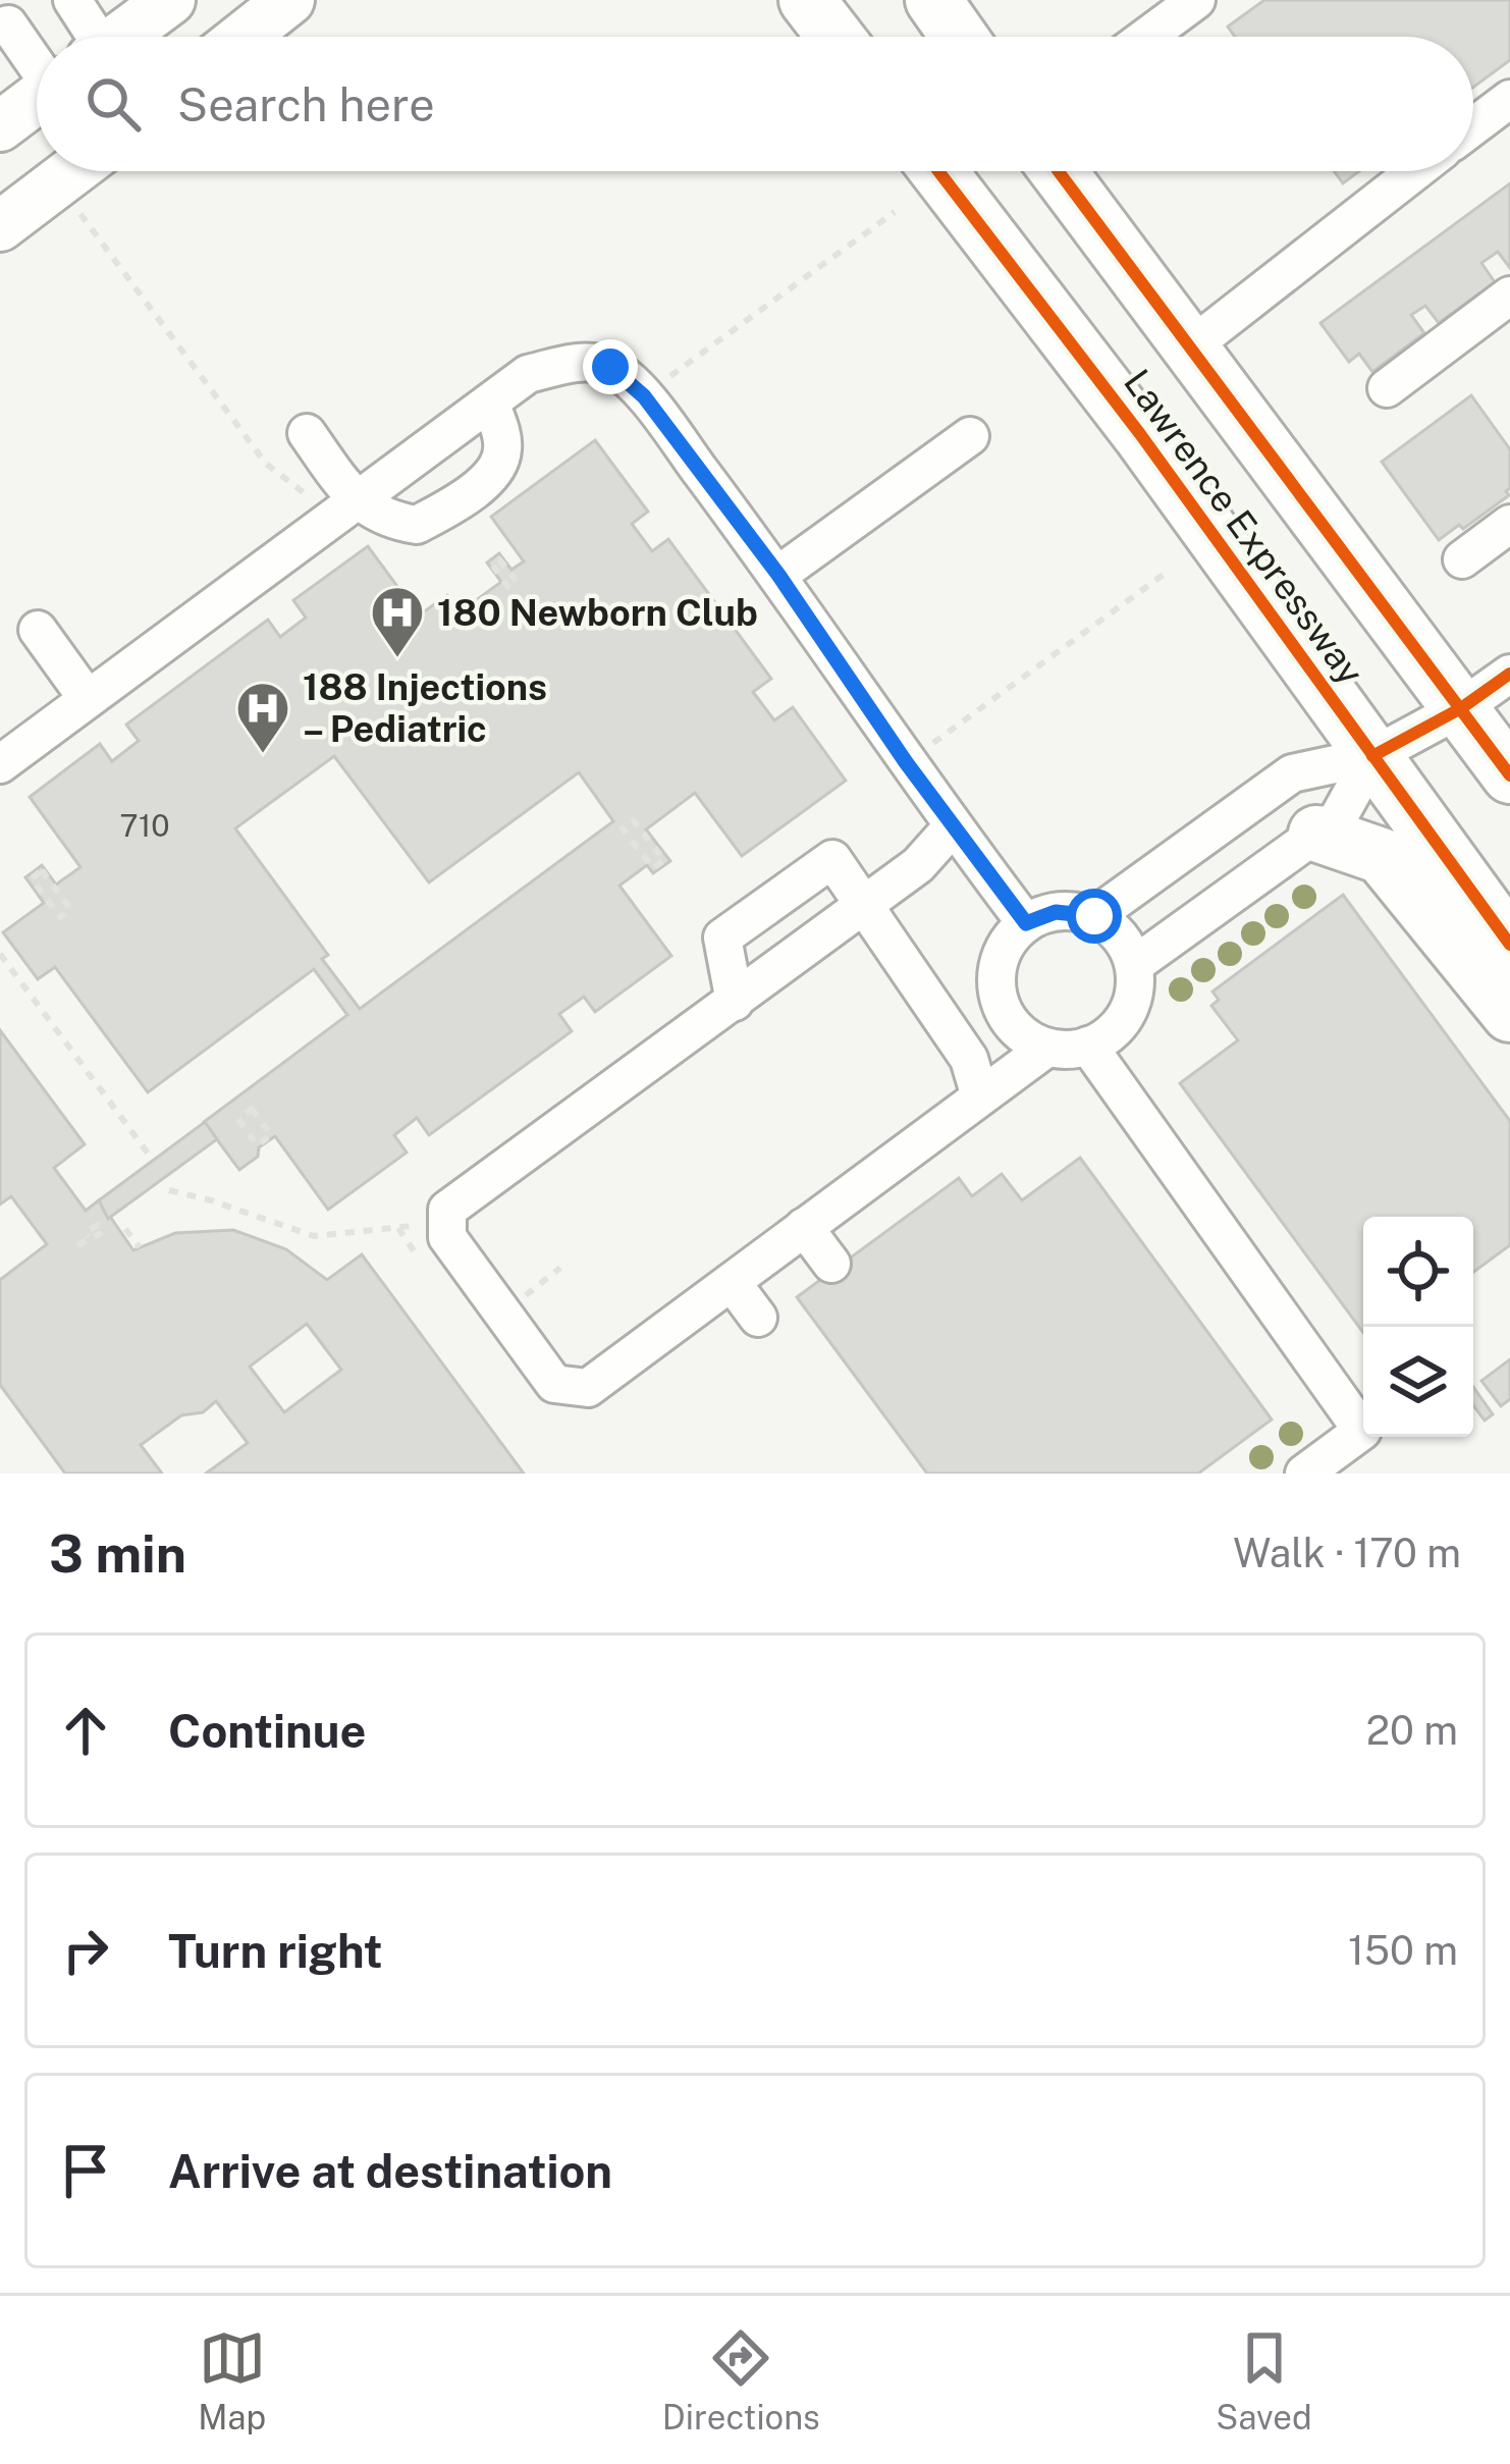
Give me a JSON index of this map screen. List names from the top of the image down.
{
  "streets": {
    "highway": ["Lawrence Expressway"]
  },
  "places": {
    "hospital": ["180 Newborn Club", "188 Injections – Pediatric"]
  },
  "house_numbers": ["710"],
  "page": {
    "search": "Search here",
    "heading": ["3 min", "Walk · 170 m"],
    "list": [
      ["Continue", "20 m"],
      ["Turn right", "150 m"],
      "Arrive at destination"
    ],
    "nav": ["Map", "Directions", "Saved"]
  }
}
